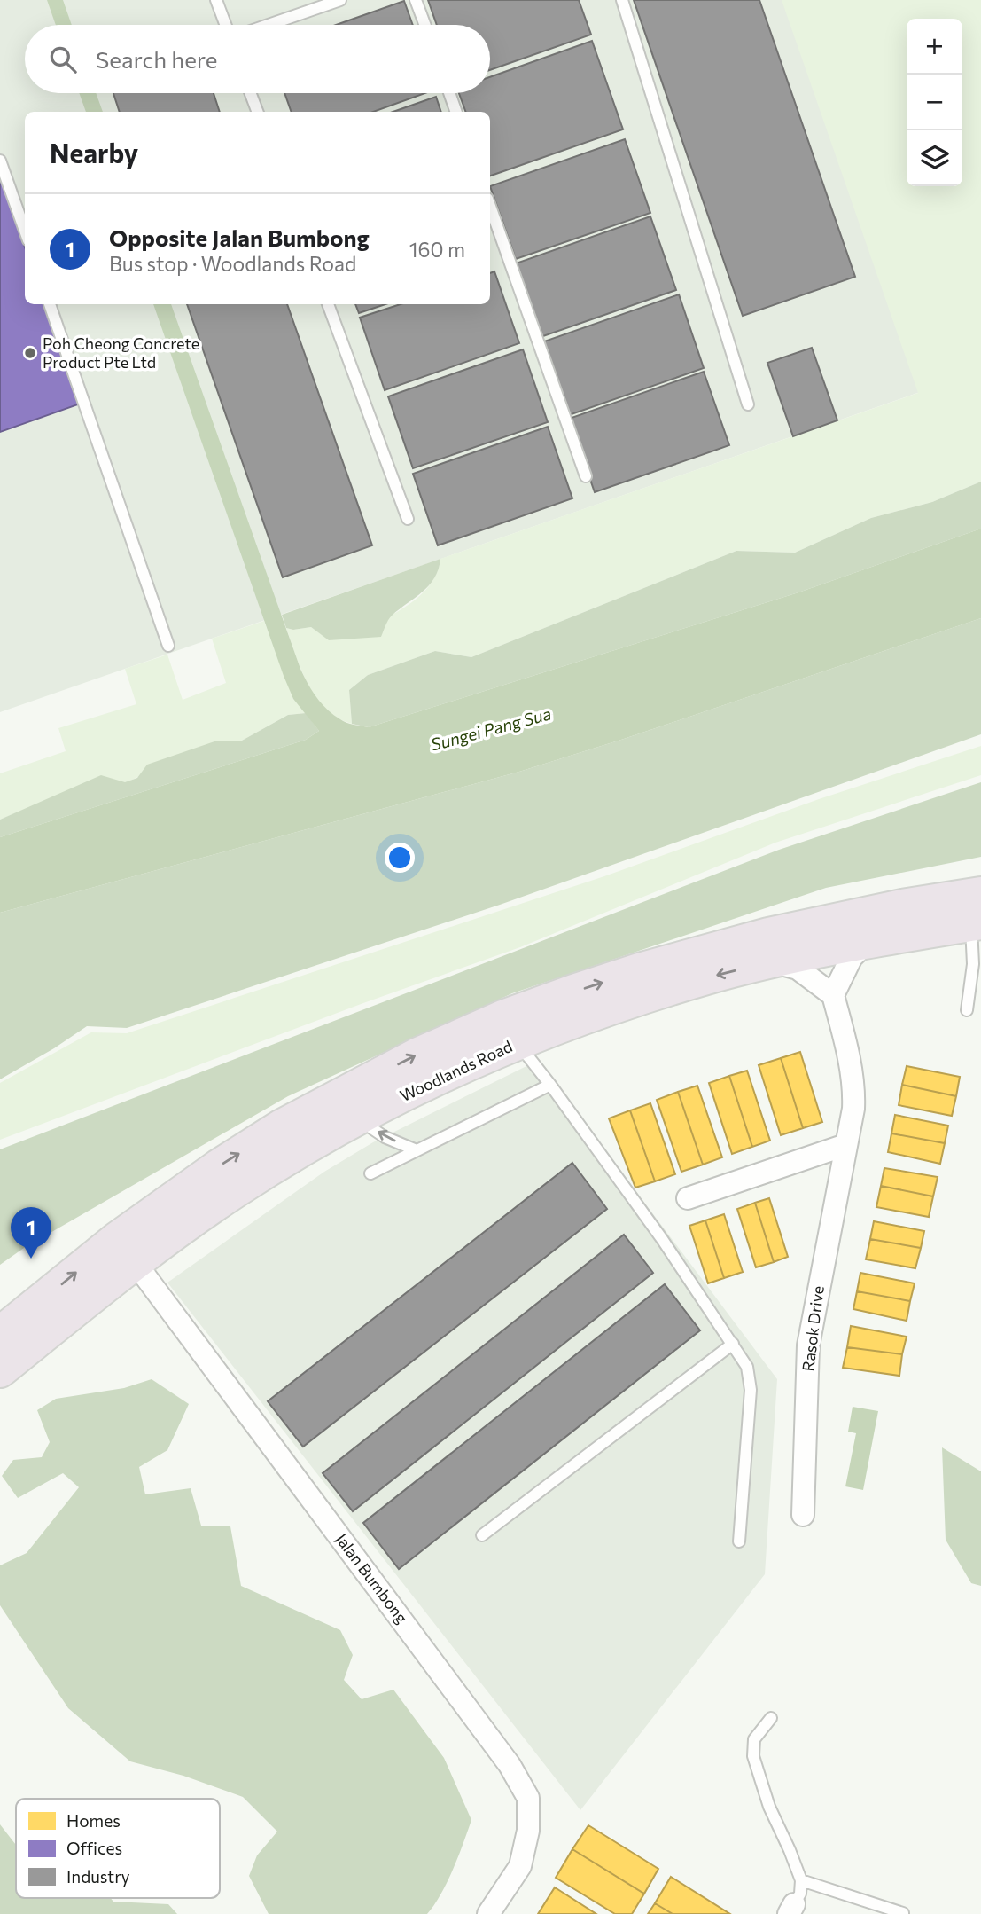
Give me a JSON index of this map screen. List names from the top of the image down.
{
  "streets": {
    "main road": ["Woodlands Road"],
    "street": ["Rasok Drive", "Jalan Bumbong"]
  },
  "crossings": [
    ["Woodlands Road", "Jalan Bumbong"]
  ],
  "water": ["Sungei Pang Sua"],
  "places": ["Poh Cheong Concrete Product Pte Ltd"],
  "legend": ["Homes", "Offices", "Industry"],
  "page": {
    "map_buttons": ["+", "−"],
    "search": "Search here",
    "heading": "Nearby",
    "list": [
      {
        "mark": "1",
        "name": "Opposite Jalan Bumbong",
        "note": "Bus stop · Woodlands Road",
        "value": "160 m"
      }
    ],
    "pins": "1"
  }
}
